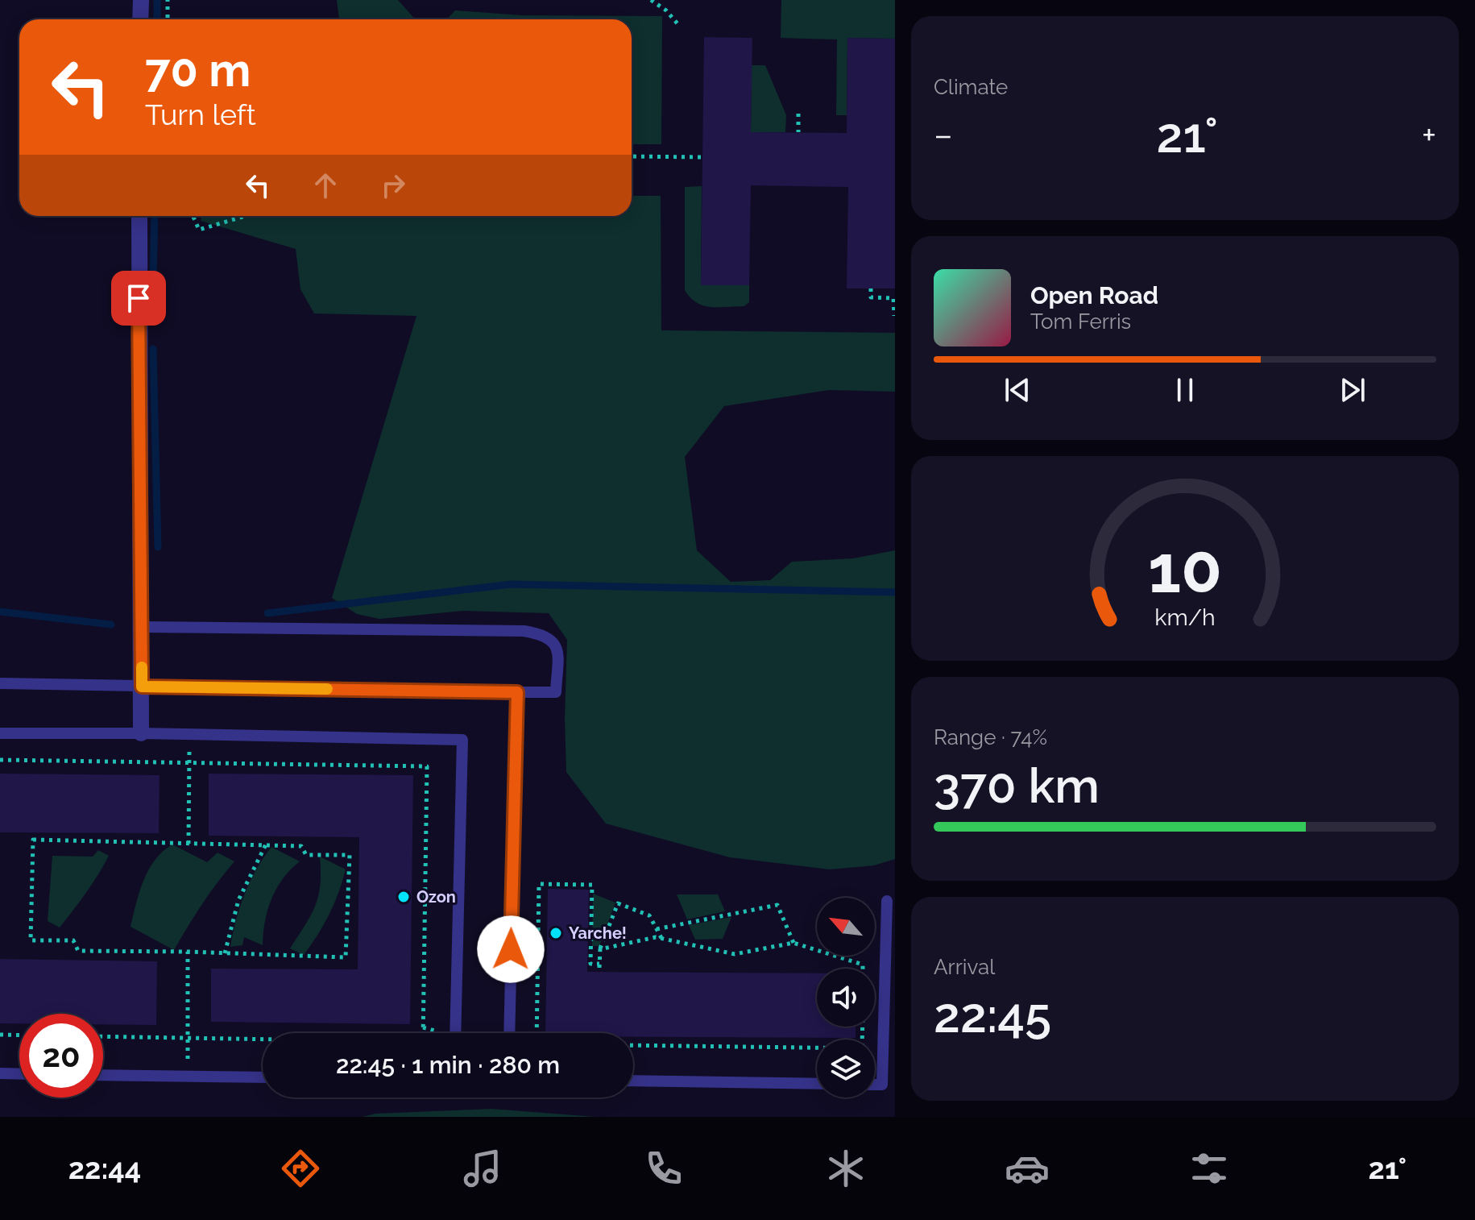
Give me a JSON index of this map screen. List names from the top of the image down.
{
  "places": ["Ozon", "Yarche!"],
  "north": "top left",
  "page": {
    "tile": [
      "Climate",
      ["Range · 74%", "370 km"],
      ["Arrival", "22:45"]
    ],
    "turn": ["70 m", "Turn left"],
    "heat": ["−", "21°", "+"],
    "song": ["Open Road", "Tom Ferris"],
    "limit": "20",
    "trip": "22:45 · 1 min · 280 m",
    "tabs": ["22:44", "21°"],
    "gauge": ["10", "km/h"]
  }
}
